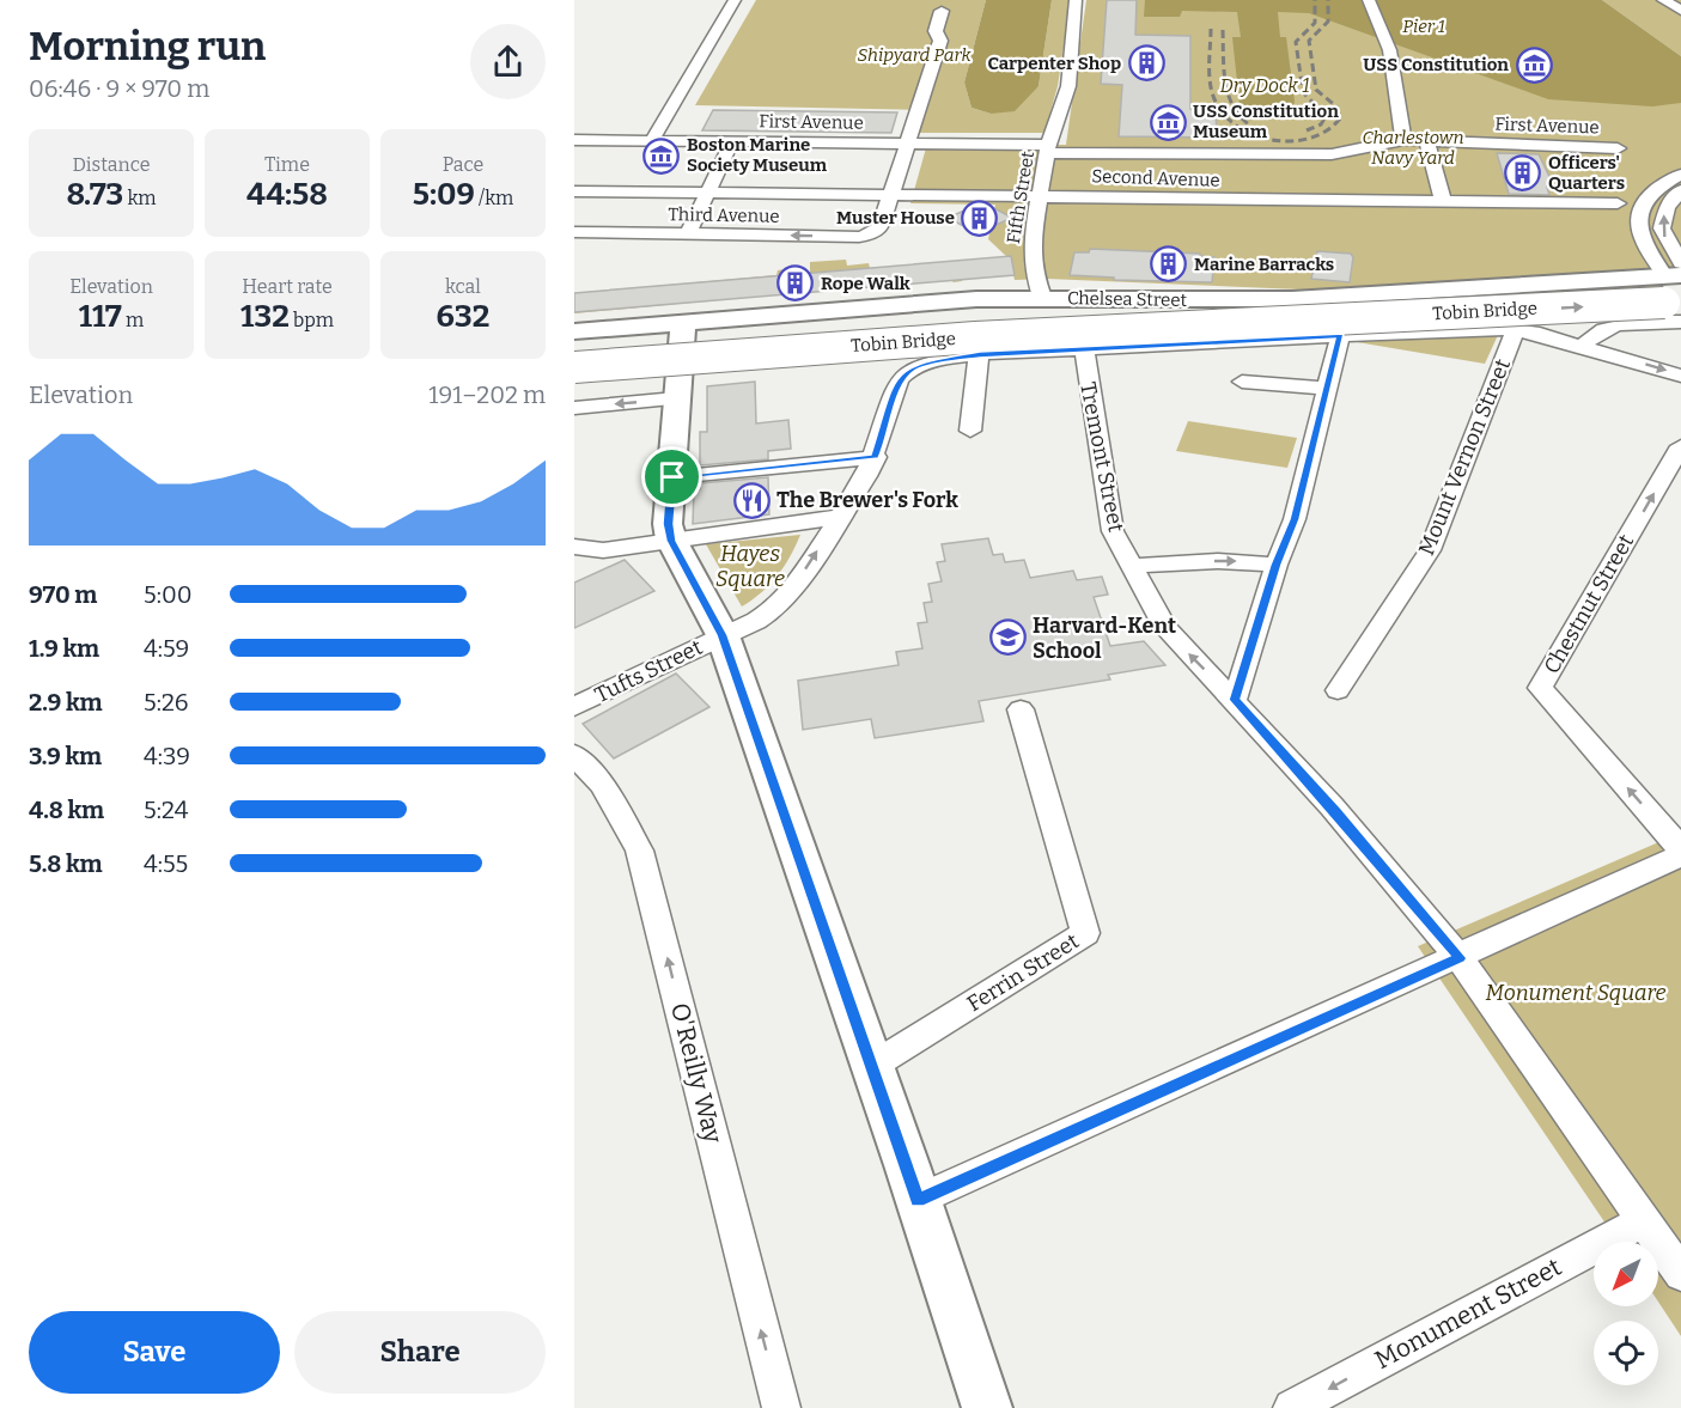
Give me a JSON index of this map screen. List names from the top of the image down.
{
  "streets": {
    "highway": ["Tobin Bridge"],
    "main road": ["Chelsea Street"],
    "street": [
      "First Avenue",
      "Second Avenue",
      "Fifth Street",
      "Third Avenue",
      "Tremont Street",
      "Mount Vernon Street",
      "Chestnut Street",
      "Tufts Street",
      "Ferrin Street",
      "O'Reilly Way",
      "Monument Street"
    ]
  },
  "crossings": [
    ["First Avenue", "Fifth Street"],
    ["Second Avenue", "Fifth Street"],
    ["Second Avenue", "Third Avenue"],
    ["Fifth Street", "Chelsea Street"],
    ["Chelsea Street", "Tobin Bridge"]
  ],
  "one_way": ["Chestnut Street", "O'Reilly Way", "Monument Street"],
  "water": ["Dry Dock 1"],
  "parks": [
    "Pier 1",
    "Shipyard Park",
    "Charlestown Navy Yard",
    "Hayes Square",
    "Monument Square"
  ],
  "places": {
    "building": [
      "Carpenter Shop",
      "Officers' Quarters",
      "Muster House",
      "Marine Barracks",
      "Rope Walk"
    ],
    "museum": ["USS Constitution", "USS Constitution Museum", "Boston Marine Society Museum"],
    "restaurant": ["The Brewer's Fork"],
    "school or university": ["Harvard-Kent School"]
  },
  "north": "bottom left",
  "page": {
    "heading": ["Morning run", "06:46 · 9 × 970 m"],
    "stats": [
      ["Distance", "8.73 km"],
      ["Time", "44:58"],
      ["Pace", "5:09 /km"],
      ["Elevation", "117 m"],
      ["Heart rate", "132 bpm"],
      ["kcal", "632"]
    ],
    "chart": ["Elevation", "191–202 m"],
    "list": [
      {
        "name": "970 m",
        "note": "5:00"
      },
      {
        "name": "1.9 km",
        "note": "4:59"
      },
      {
        "name": "2.9 km",
        "note": "5:26"
      },
      {
        "name": "3.9 km",
        "note": "4:39"
      },
      {
        "name": "4.8 km",
        "note": "5:24"
      },
      {
        "name": "5.8 km",
        "note": "4:55"
      }
    ],
    "buttons": ["Save", "Share"]
  }
}
